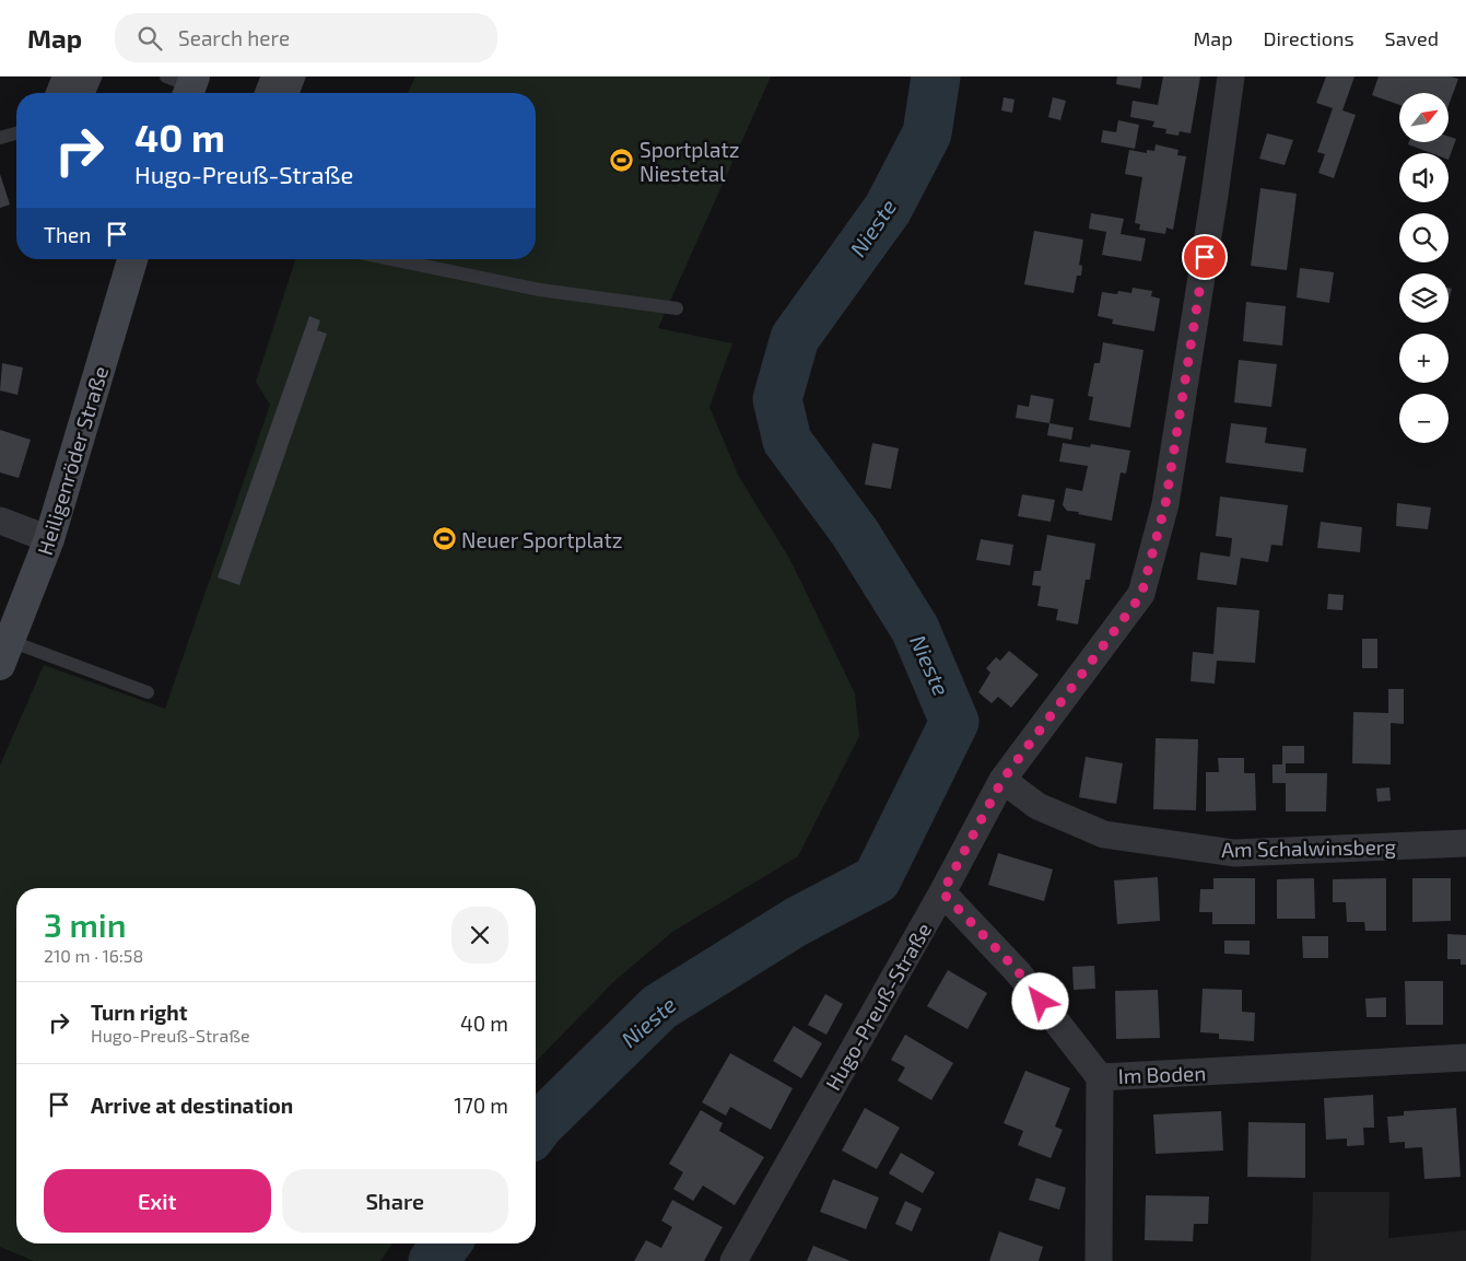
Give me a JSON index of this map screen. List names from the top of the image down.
{
  "streets": {
    "street": [
      "Heiligenröder Straße",
      "Am Schalwinsberg",
      "Hugo-Preuß-Straße",
      "Im Boden"
    ]
  },
  "crossings": [
    ["Am Schalwinsberg", "Hugo-Preuß-Straße"],
    ["Hugo-Preuß-Straße", "Im Boden"]
  ],
  "water": ["Nieste"],
  "places": {
    "sports": ["Sportplatz Niestetal", "Neuer Sportplatz"]
  },
  "north": "top right",
  "page": {
    "header": "Map",
    "search": "Search here",
    "nav": ["Map", "Directions", "Saved"],
    "map_buttons": ["+", "−"],
    "turn": ["40 m", "Hugo-Preuß-Straße"],
    "then": "Then",
    "heading": ["3 min", "210 m · 16:58"],
    "list": [
      {
        "name": "Turn right",
        "note": "Hugo-Preuß-Straße",
        "value": "40 m"
      },
      {
        "name": "Arrive at destination",
        "value": "170 m"
      }
    ],
    "buttons": ["Exit", "Share"]
  }
}
